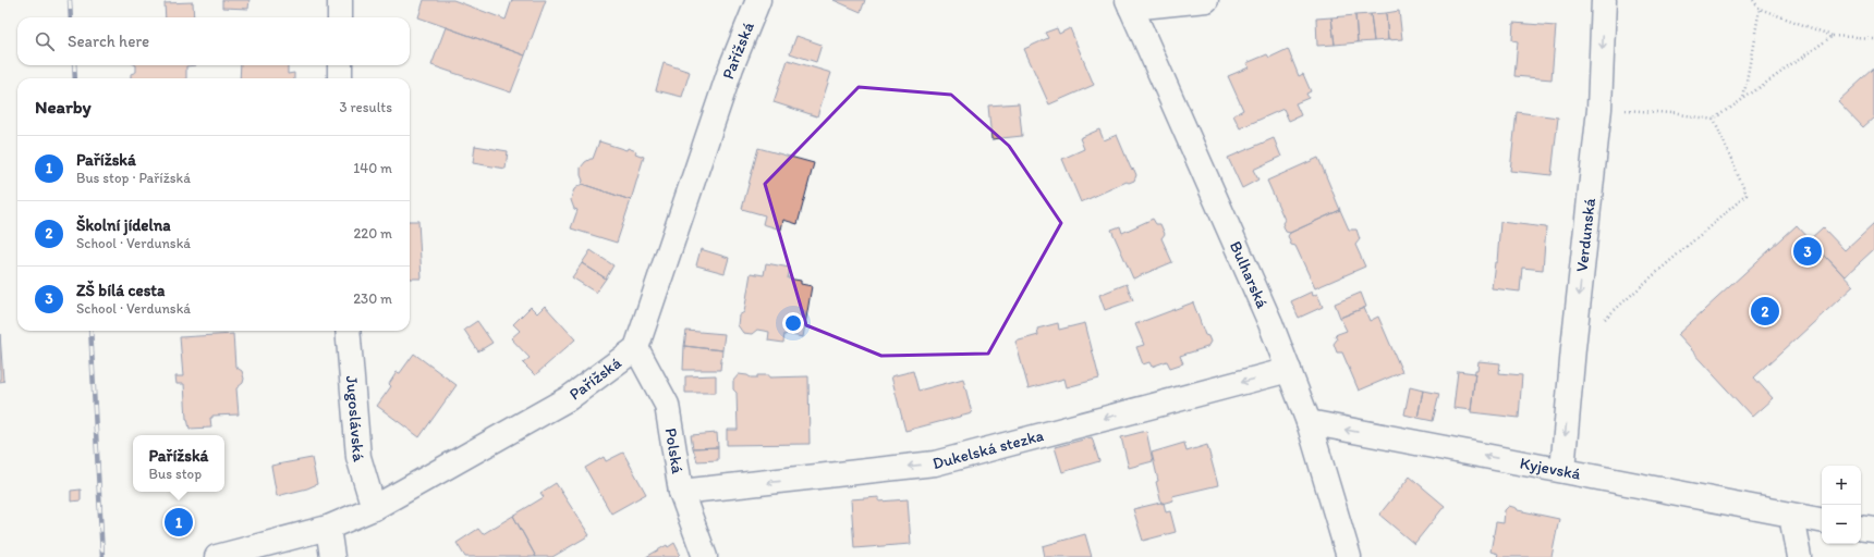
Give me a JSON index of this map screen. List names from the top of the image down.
{
  "streets": {
    "street": [
      "Pařížská",
      "Verdunská",
      "Bulharská",
      "Jugoslávská",
      "Dukelská stezka",
      "Polská",
      "Kyjevská"
    ]
  },
  "crossings": [
    ["Pařížská", "Jugoslávská"],
    ["Pařížská", "Polská"],
    ["Verdunská", "Kyjevská"],
    ["Bulharská", "Dukelská stezka"],
    ["Bulharská", "Kyjevská"],
    ["Dukelská stezka", "Polská"]
  ],
  "one_way": ["Verdunská", "Dukelská stezka", "Kyjevská"],
  "page": {
    "search": "Search here",
    "heading": ["Nearby", "3 results"],
    "list": [
      {
        "mark": "1",
        "name": "Pařížská",
        "note": "Bus stop · Pařížská",
        "value": "140 m"
      },
      {
        "mark": "2",
        "name": "Školní jídelna",
        "note": "School · Verdunská",
        "value": "220 m"
      },
      {
        "mark": "3",
        "name": "ZŠ bílá cesta",
        "note": "School · Verdunská",
        "value": "230 m"
      }
    ],
    "pins": ["3", "2", "1"],
    "popup": ["Pařížská", "Bus stop"],
    "map_buttons": ["+", "−"]
  }
}
